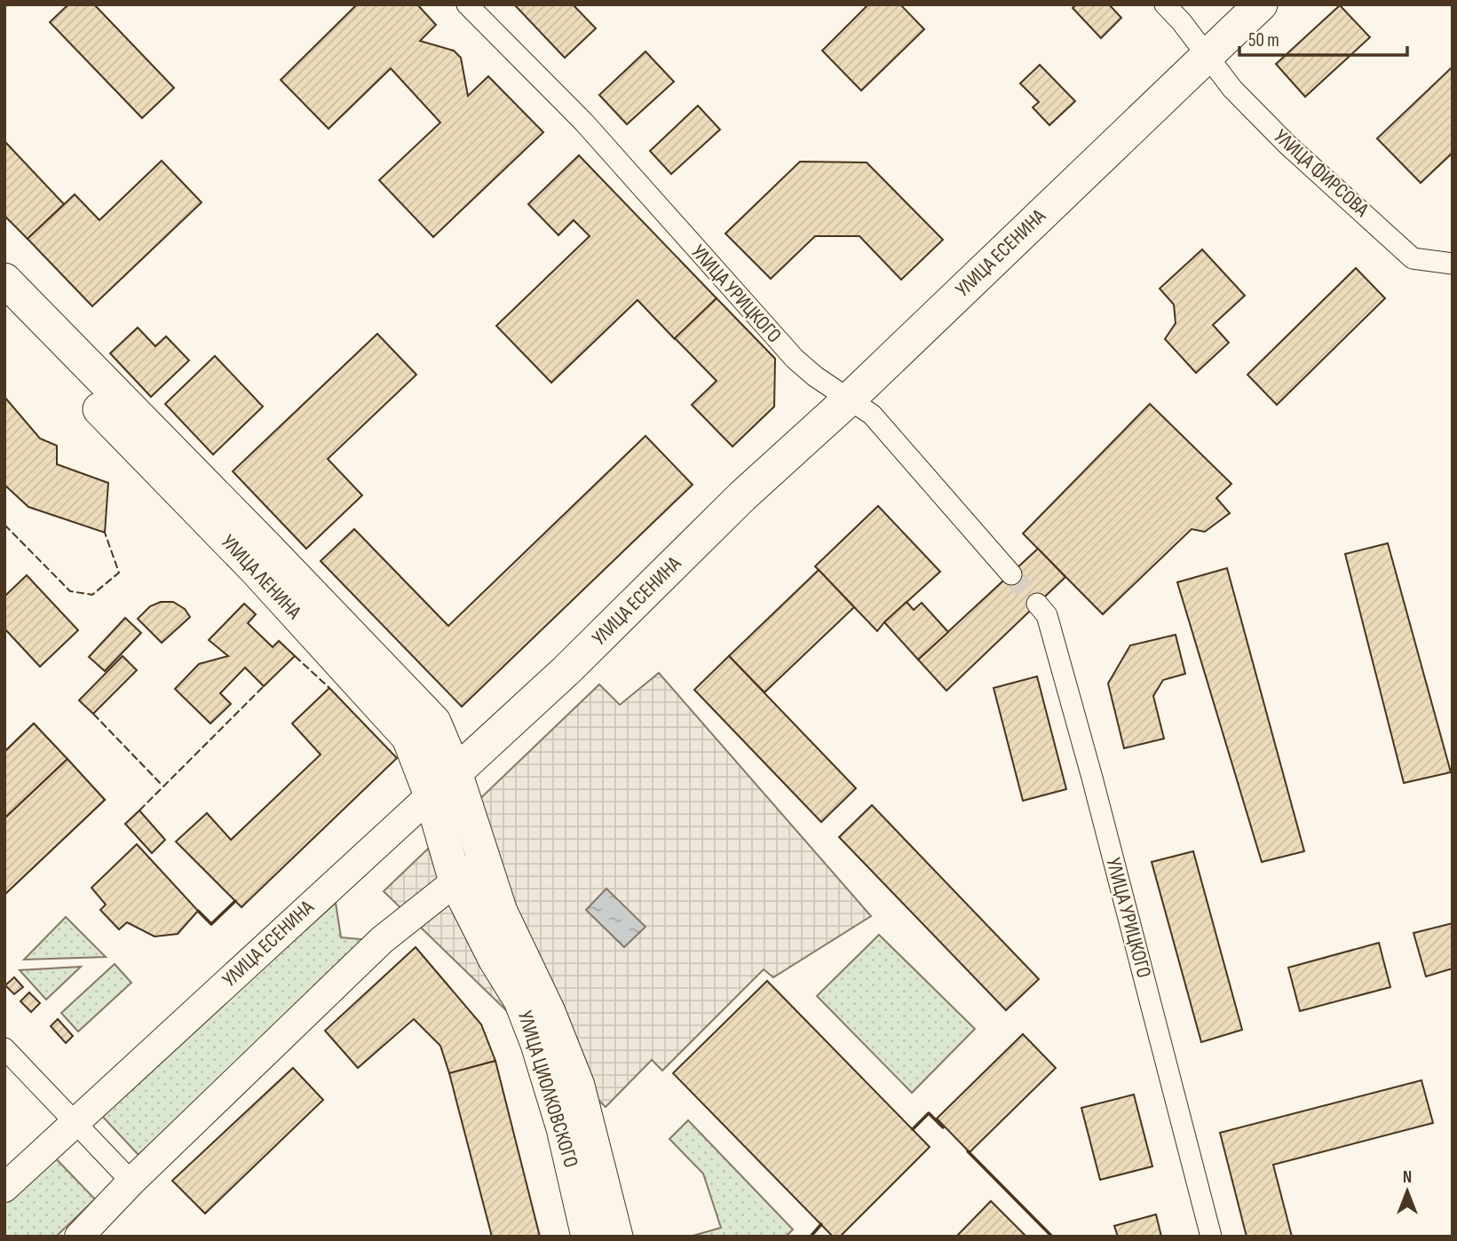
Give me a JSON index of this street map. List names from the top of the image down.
{
  "streets": {
    "main road": ["УЛИЦА ЕСЕНИНА", "УЛИЦА ЛЕНИНА", "УЛИЦА ЦИОЛКОВСКОГО"],
    "street": ["УЛИЦА ФИРСОВА", "УЛИЦА УРИЦКОГО"]
  },
  "crossings": [
    ["УЛИЦА ФИРСОВА", "УЛИЦА ЕСЕНИНА"],
    ["УЛИЦА ЕСЕНИНА", "УЛИЦА УРИЦКОГО"],
    ["УЛИЦА ЕСЕНИНА", "УЛИЦА ЛЕНИНА"],
    ["УЛИЦА ЕСЕНИНА", "УЛИЦА ЦИОЛКОВСКОГО"],
    ["УЛИЦА ЛЕНИНА", "УЛИЦА ЦИОЛКОВСКОГО"]
  ],
  "scale_bar": "50 m",
  "north": "top"
}
